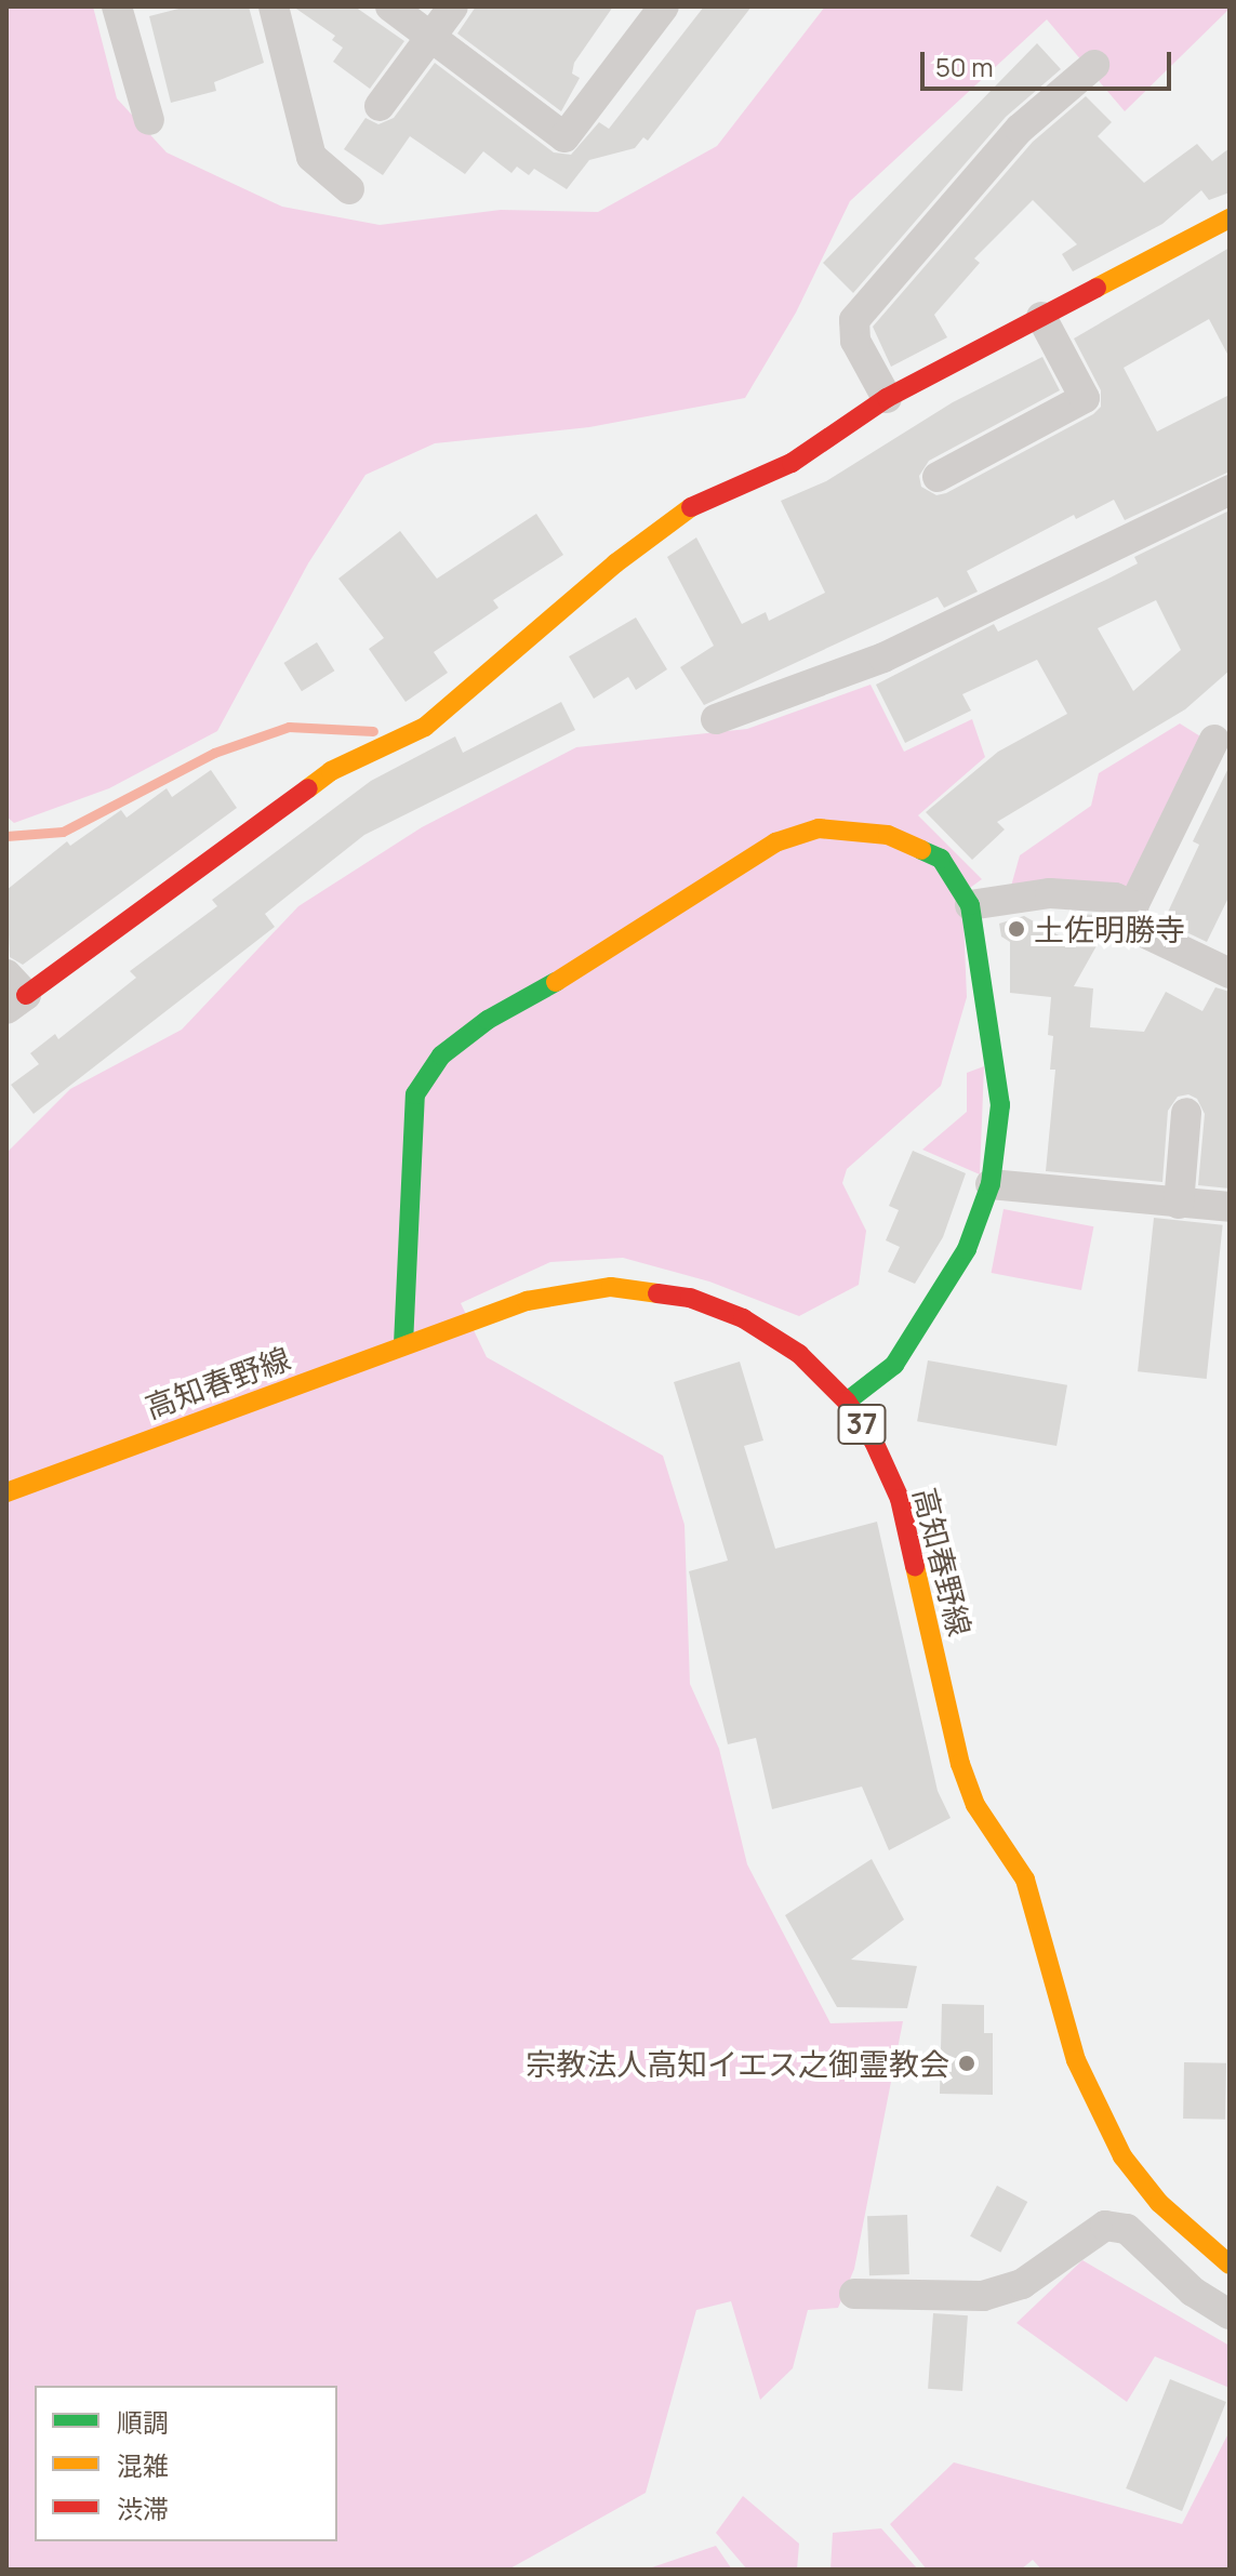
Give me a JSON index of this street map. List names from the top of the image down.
{
  "streets": {
    "street": ["高知春野線", "37"]
  },
  "places": ["土佐明勝寺", "宗教法人高知イエス之御霊教会"],
  "legend": ["順調", "混雑", "渋滞"],
  "scale_bar": "50 m"
}
